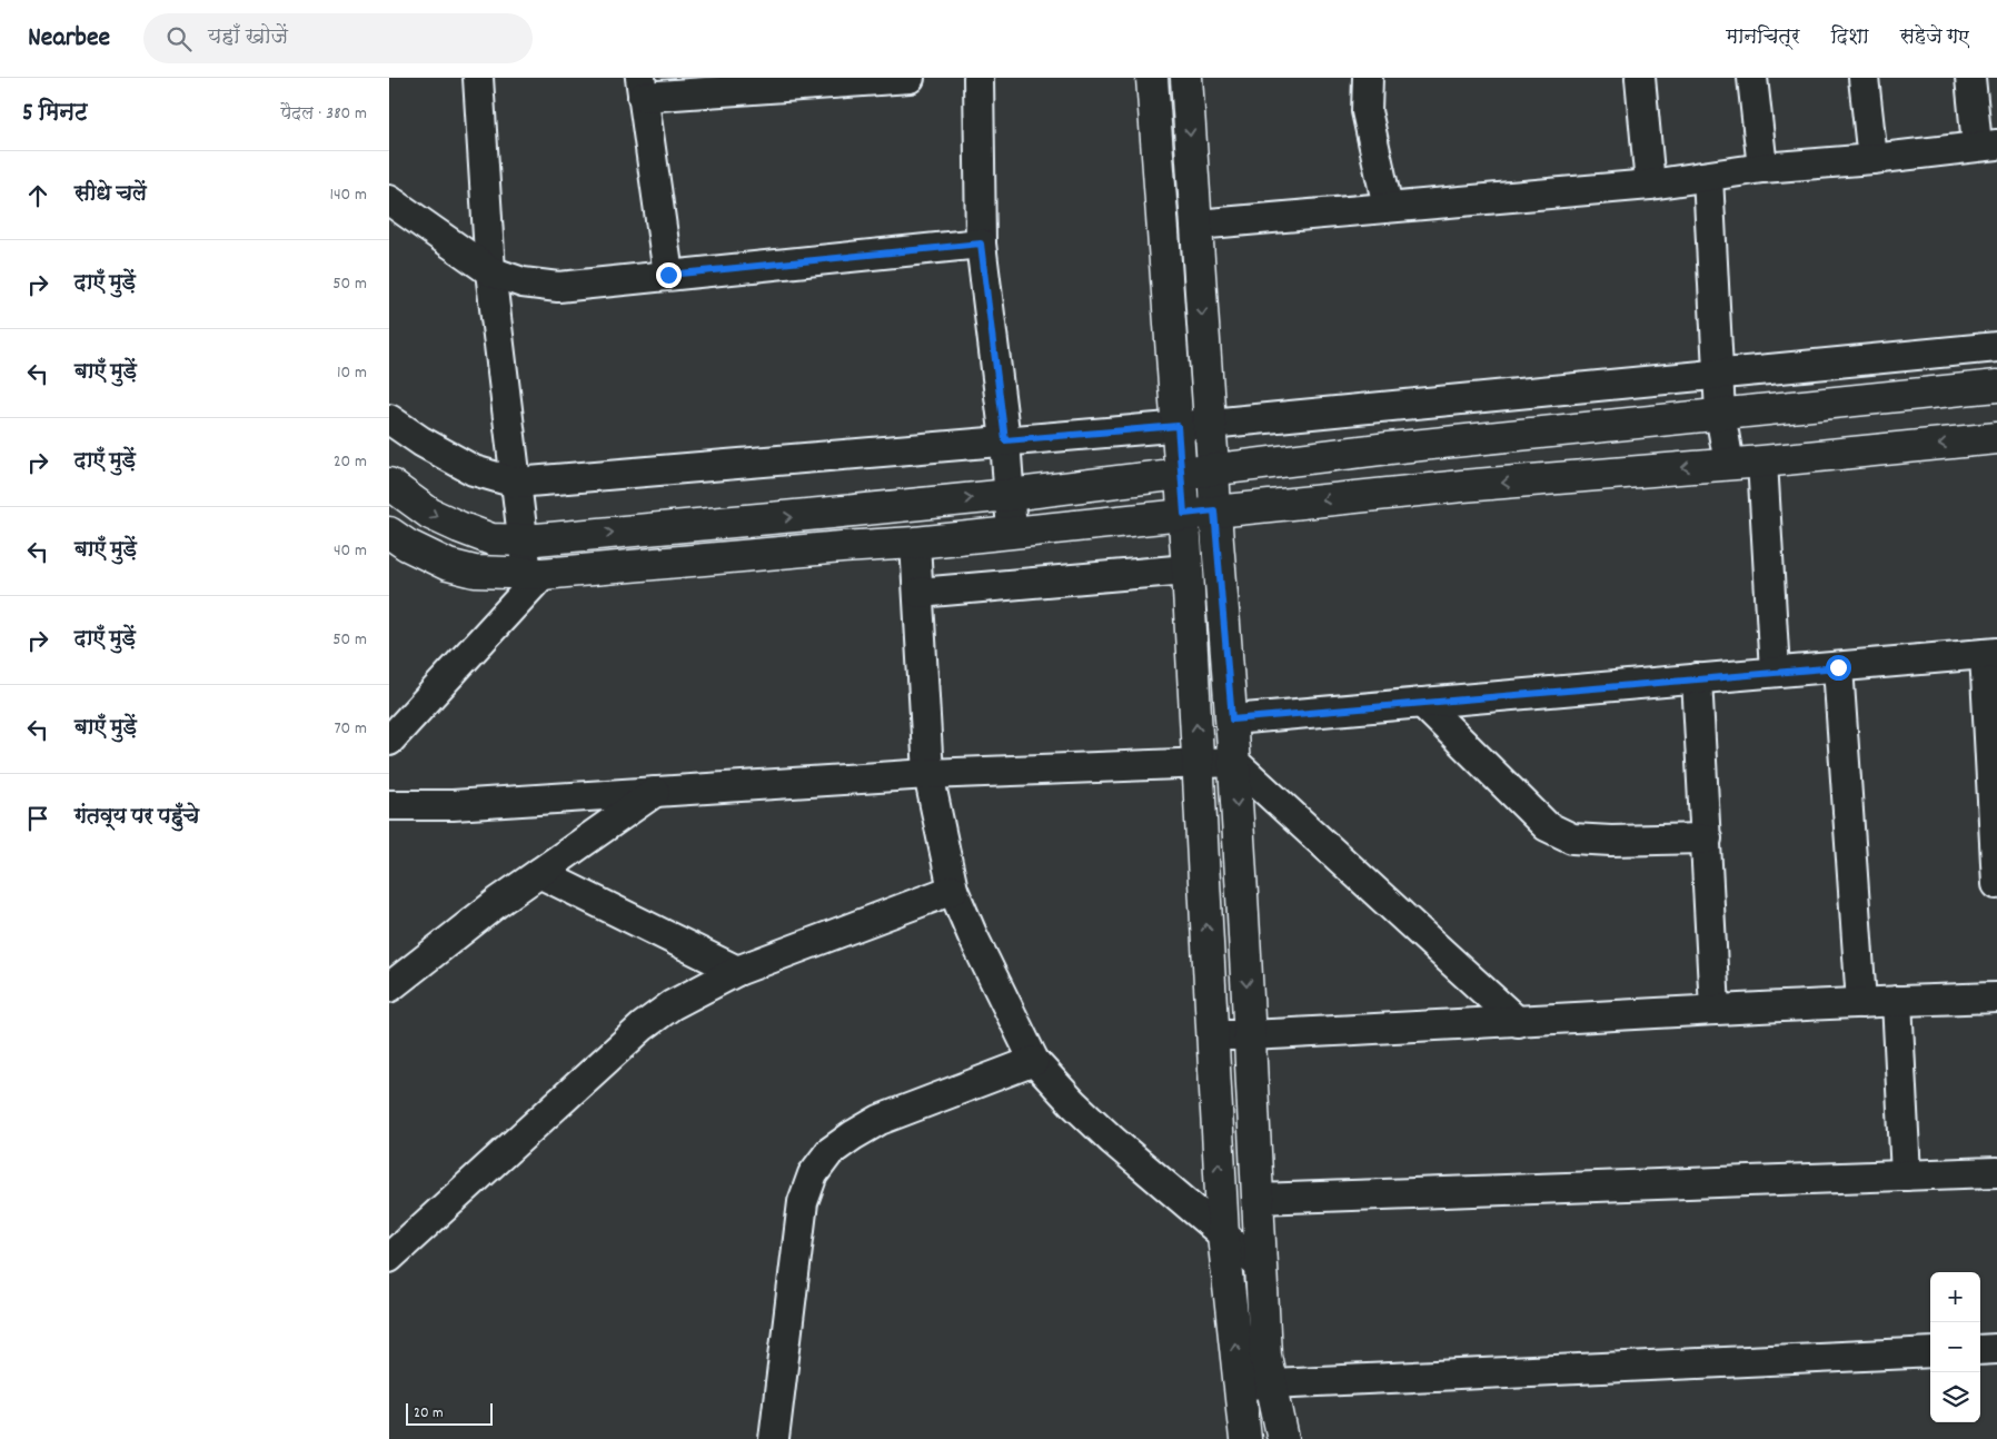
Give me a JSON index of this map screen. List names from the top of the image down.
{
  "scale_bar": "20 m",
  "page": {
    "header": "Nearbee",
    "search": "यहाँ खोजें",
    "nav": ["मानचित्र", "दिशा", "सहेजे गए"],
    "heading": ["5 मिनट", "पैदल · 380 m"],
    "list": [
      ["सीधे चलें", "140 m"],
      ["दाएँ मुड़ें", "50 m"],
      ["बाएँ मुड़ें", "10 m"],
      ["दाएँ मुड़ें", "20 m"],
      ["बाएँ मुड़ें", "40 m"],
      ["दाएँ मुड़ें", "50 m"],
      ["बाएँ मुड़ें", "70 m"],
      "गंतव्य पर पहुँचे"
    ],
    "map_buttons": ["+", "−"],
    "scale": "20 m"
  }
}
